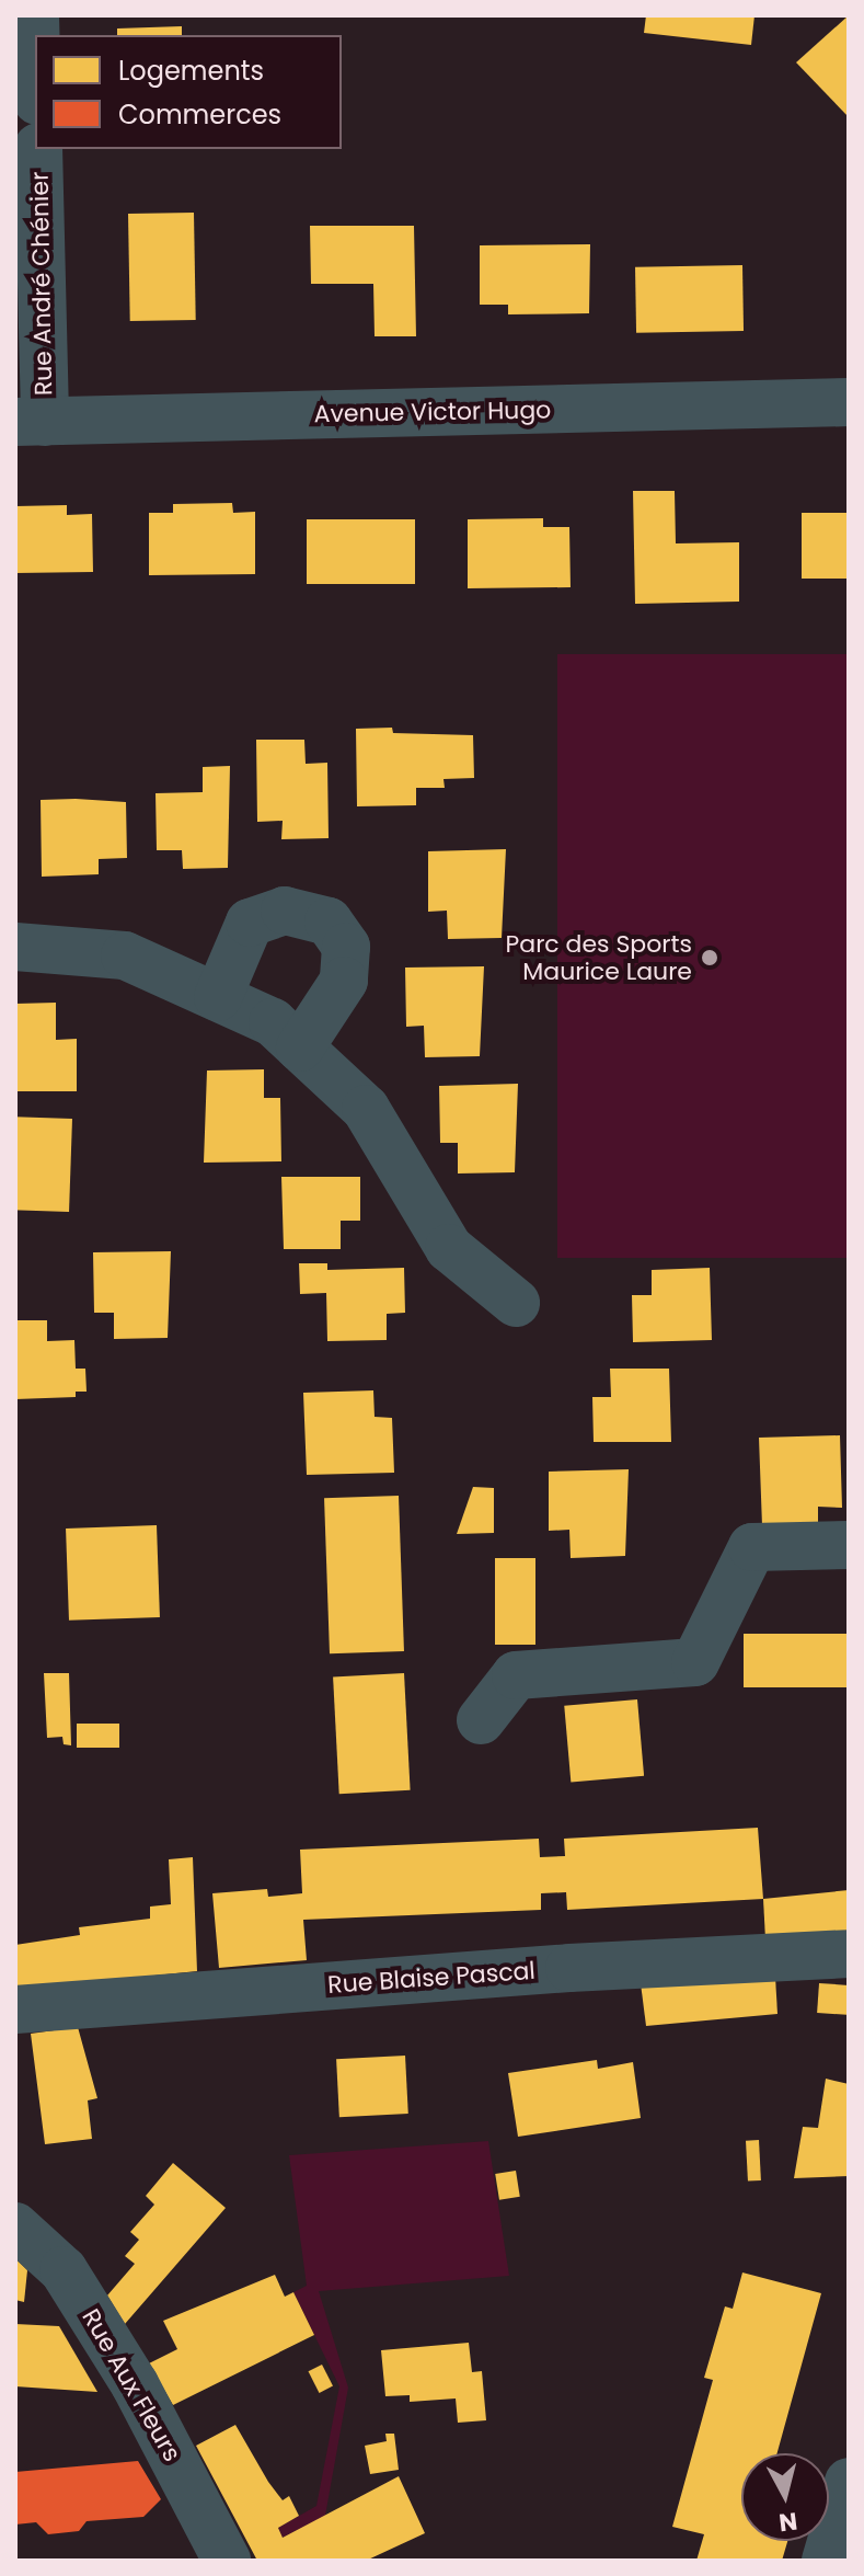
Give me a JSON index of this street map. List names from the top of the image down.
{
  "streets": {
    "street": [
      "Rue André Chénier",
      "Avenue Victor Hugo",
      "Rue Blaise Pascal",
      "Rue Aux Fleurs"
    ]
  },
  "crossings": [
    ["Rue André Chénier", "Avenue Victor Hugo"]
  ],
  "places": ["Parc des Sports Maurice Laure"],
  "legend": ["Logements", "Commerces"],
  "north": "bottom"
}
